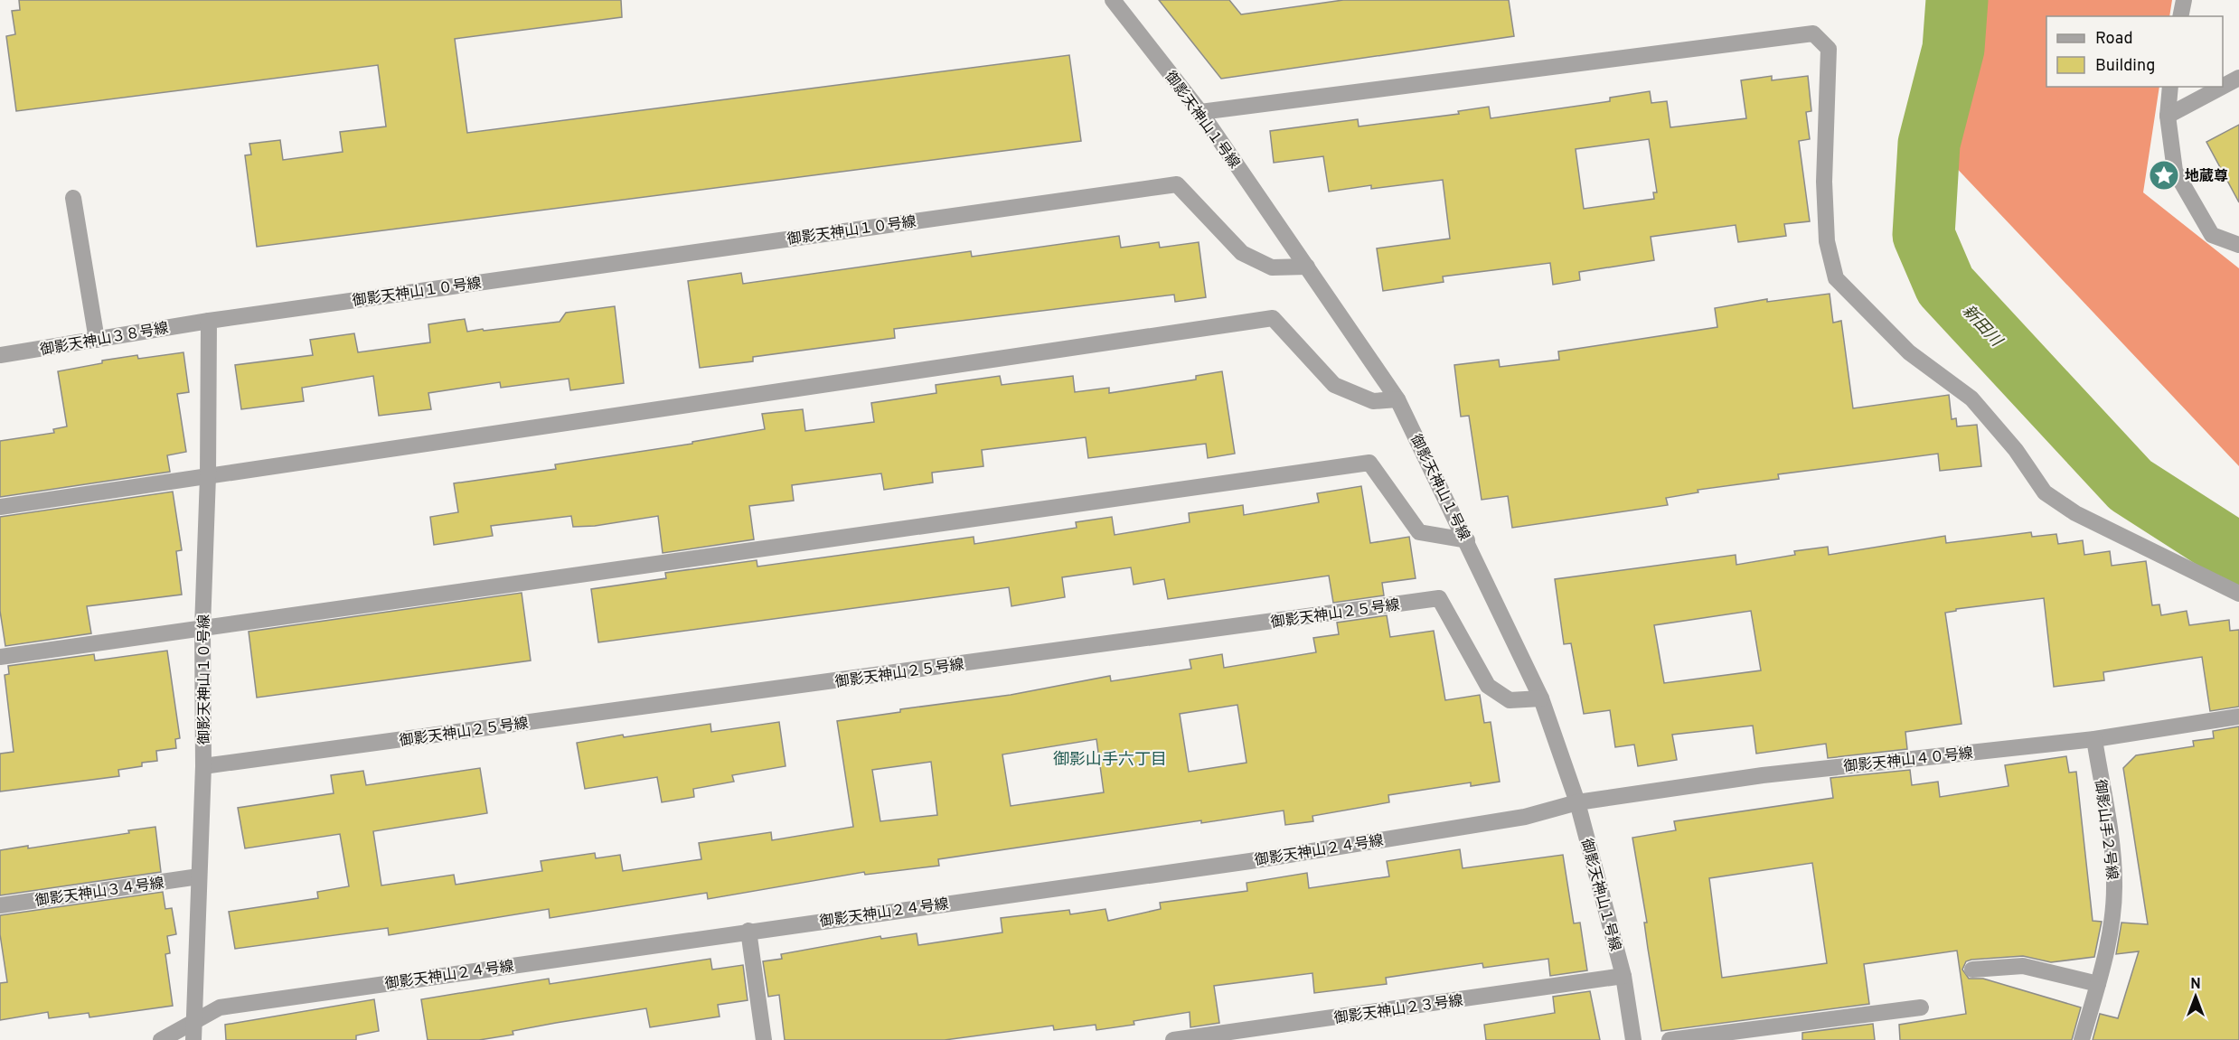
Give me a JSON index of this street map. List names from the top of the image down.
{
  "streets": {
    "street": [
      "御影天神山１号線",
      "御影天神山１０号線",
      "御影天神山３８号線",
      "御影天神山２５号線",
      "御影天神山４０号線",
      "御影山手２号線",
      "御影天神山２４号線",
      "御影天神山３４号線",
      "御影天神山２３号線"
    ]
  },
  "crossings": [
    ["御影天神山１号線", "御影天神山１０号線"],
    ["御影天神山１号線", "御影天神山２５号線"],
    ["御影天神山１号線", "御影天神山４０号線"],
    ["御影天神山１号線", "御影天神山２４号線"],
    ["御影天神山１号線", "御影天神山２３号線"],
    ["御影天神山１０号線", "御影天神山３８号線"],
    ["御影天神山１０号線", "御影天神山２５号線"],
    ["御影天神山１０号線", "御影天神山２４号線"],
    ["御影天神山１０号線", "御影天神山３４号線"],
    ["御影天神山４０号線", "御影山手２号線"],
    ["御影天神山４０号線", "御影天神山２４号線"]
  ],
  "districts": ["御影山手六丁目"],
  "water": ["新田川"],
  "places": {
    "place": ["地蔵尊"]
  },
  "legend": ["Road", "Building"],
  "north": "top"
}
